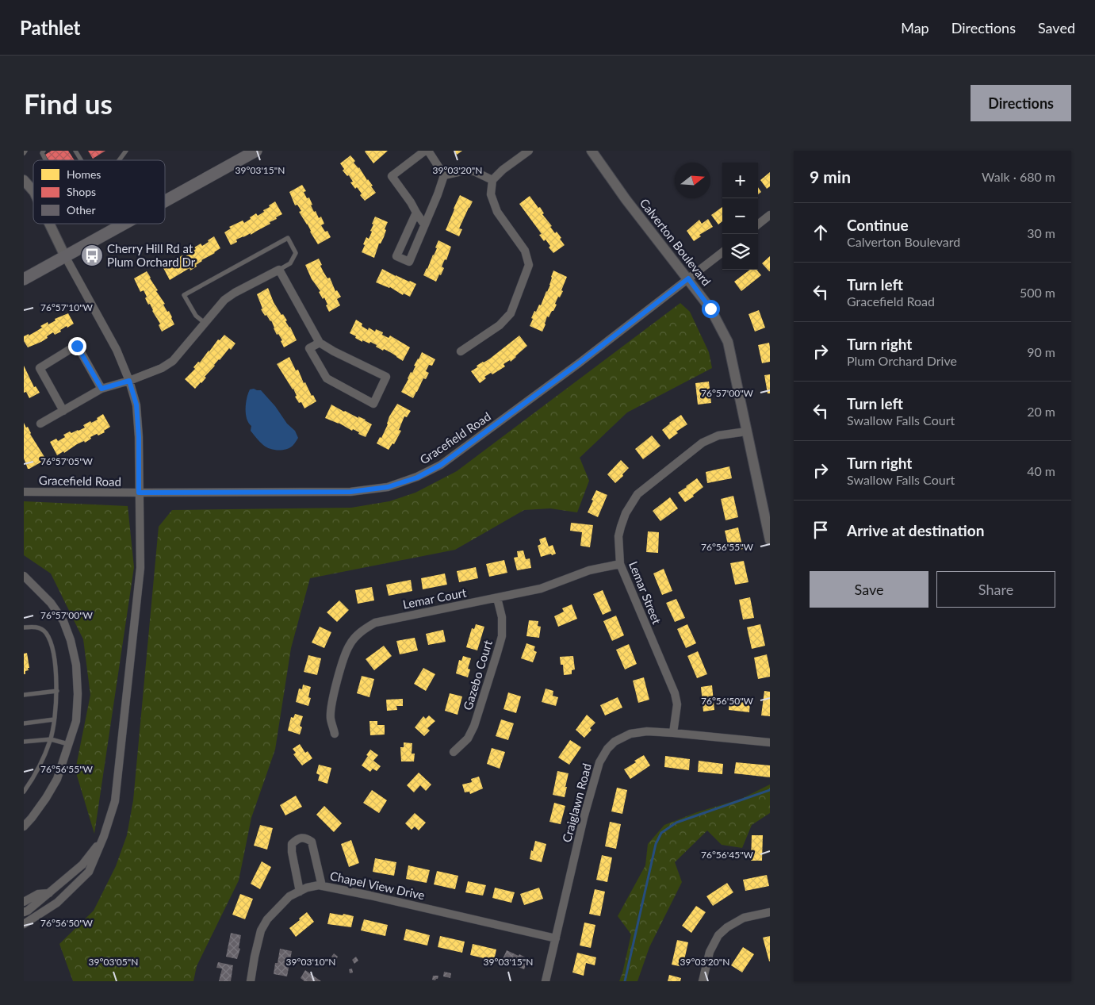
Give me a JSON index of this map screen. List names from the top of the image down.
{
  "streets": {
    "street": [
      "Calverton Boulevard",
      "Gracefield Road",
      "Lemar Street",
      "Lemar Court",
      "Gazebo Court",
      "Craiglawn Road",
      "Chapel View Drive"
    ]
  },
  "crossings": [
    ["Calverton Boulevard", "Gracefield Road"],
    ["Calverton Boulevard", "Lemar Street"],
    ["Lemar Street", "Lemar Court"],
    ["Lemar Street", "Craiglawn Road"],
    ["Lemar Court", "Gazebo Court"],
    ["Craiglawn Road", "Chapel View Drive"]
  ],
  "places": {
    "bus stop": ["Cherry Hill Rd at Plum Orchard Dr"]
  },
  "legend": ["Homes", "Shops", "Other"],
  "north": "right",
  "page": {
    "header": "Pathlet",
    "nav": ["Map", "Directions", "Saved"],
    "buttons": [
      "Directions",
      ["Save", "Share"]
    ],
    "title": "Find us",
    "heading": ["9 min", "Walk · 680 m"],
    "map_buttons": ["+", "−"],
    "list": [
      ["Continue", "Calverton Boulevard", "30 m"],
      ["Turn left", "Gracefield Road", "500 m"],
      ["Turn right", "Plum Orchard Drive", "90 m"],
      ["Turn left", "Swallow Falls Court", "20 m"],
      ["Turn right", "Swallow Falls Court", "40 m"],
      "Arrive at destination"
    ]
  },
  "coordinates": [
    "39°03'15\"N",
    "39°03'20\"N",
    "76°57'10\"W",
    "76°57'00\"W",
    "76°57'05\"W",
    "76°56'55\"W",
    "76°56'50\"W",
    "76°56'45\"W",
    "39°03'05\"N",
    "39°03'10\"N"
  ]
}
